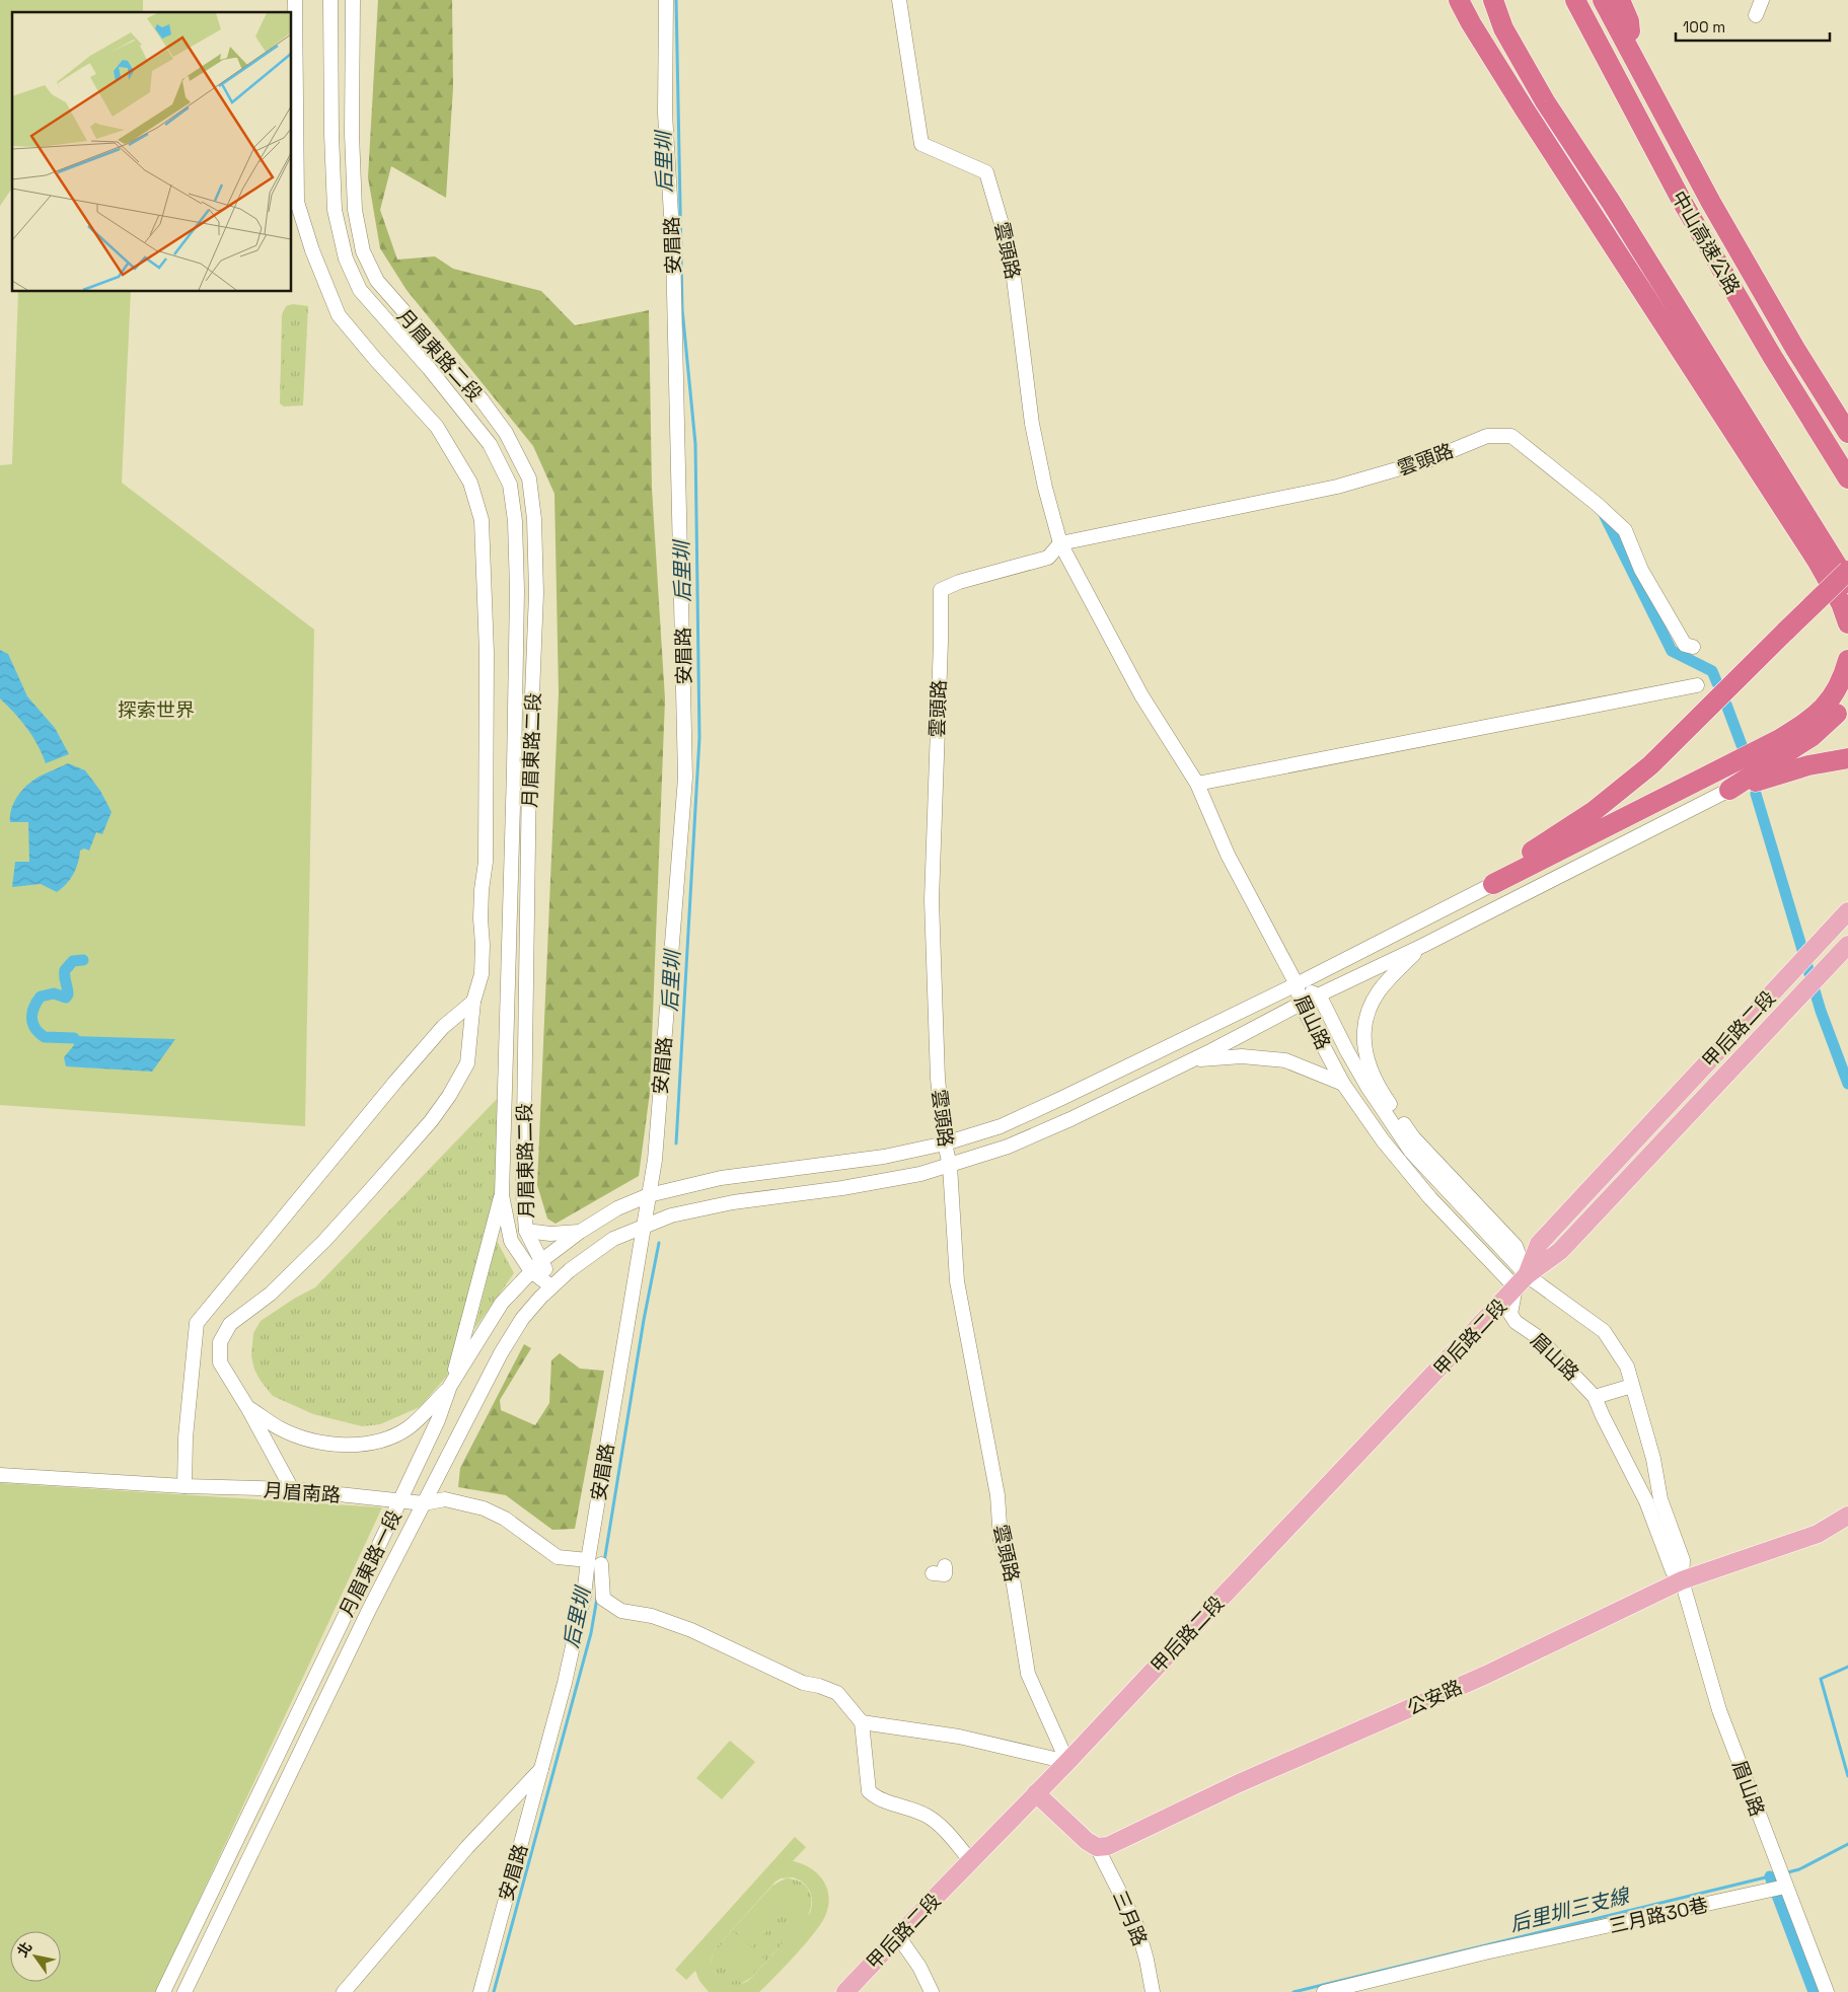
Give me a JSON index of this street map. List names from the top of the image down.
{
  "streets": {
    "highway": ["中山高速公路"],
    "main road": ["甲后路二段", "公安路"],
    "street": [
      "安眉路",
      "雲頭路",
      "月眉東路二段",
      "眉山路",
      "月眉南路",
      "月眉東路一段",
      "三月路30巷",
      "三月路"
    ]
  },
  "crossings": [
    ["安眉路", "月眉南路"],
    ["安眉路", "月眉東路一段"],
    ["雲頭路", "眉山路"],
    ["雲頭路", "甲后路二段"],
    ["雲頭路", "月眉東路一段"],
    ["月眉東路二段", "月眉東路一段"],
    ["眉山路", "甲后路二段"],
    ["眉山路", "月眉東路一段"],
    ["眉山路", "公安路"],
    ["眉山路", "三月路30巷"],
    ["月眉南路", "月眉東路一段"],
    ["公安路", "三月路"]
  ],
  "water": ["后里圳", "后里圳三支線"],
  "parks": ["探索世界"],
  "scale_bar": "100 m",
  "north": "top left"
}
